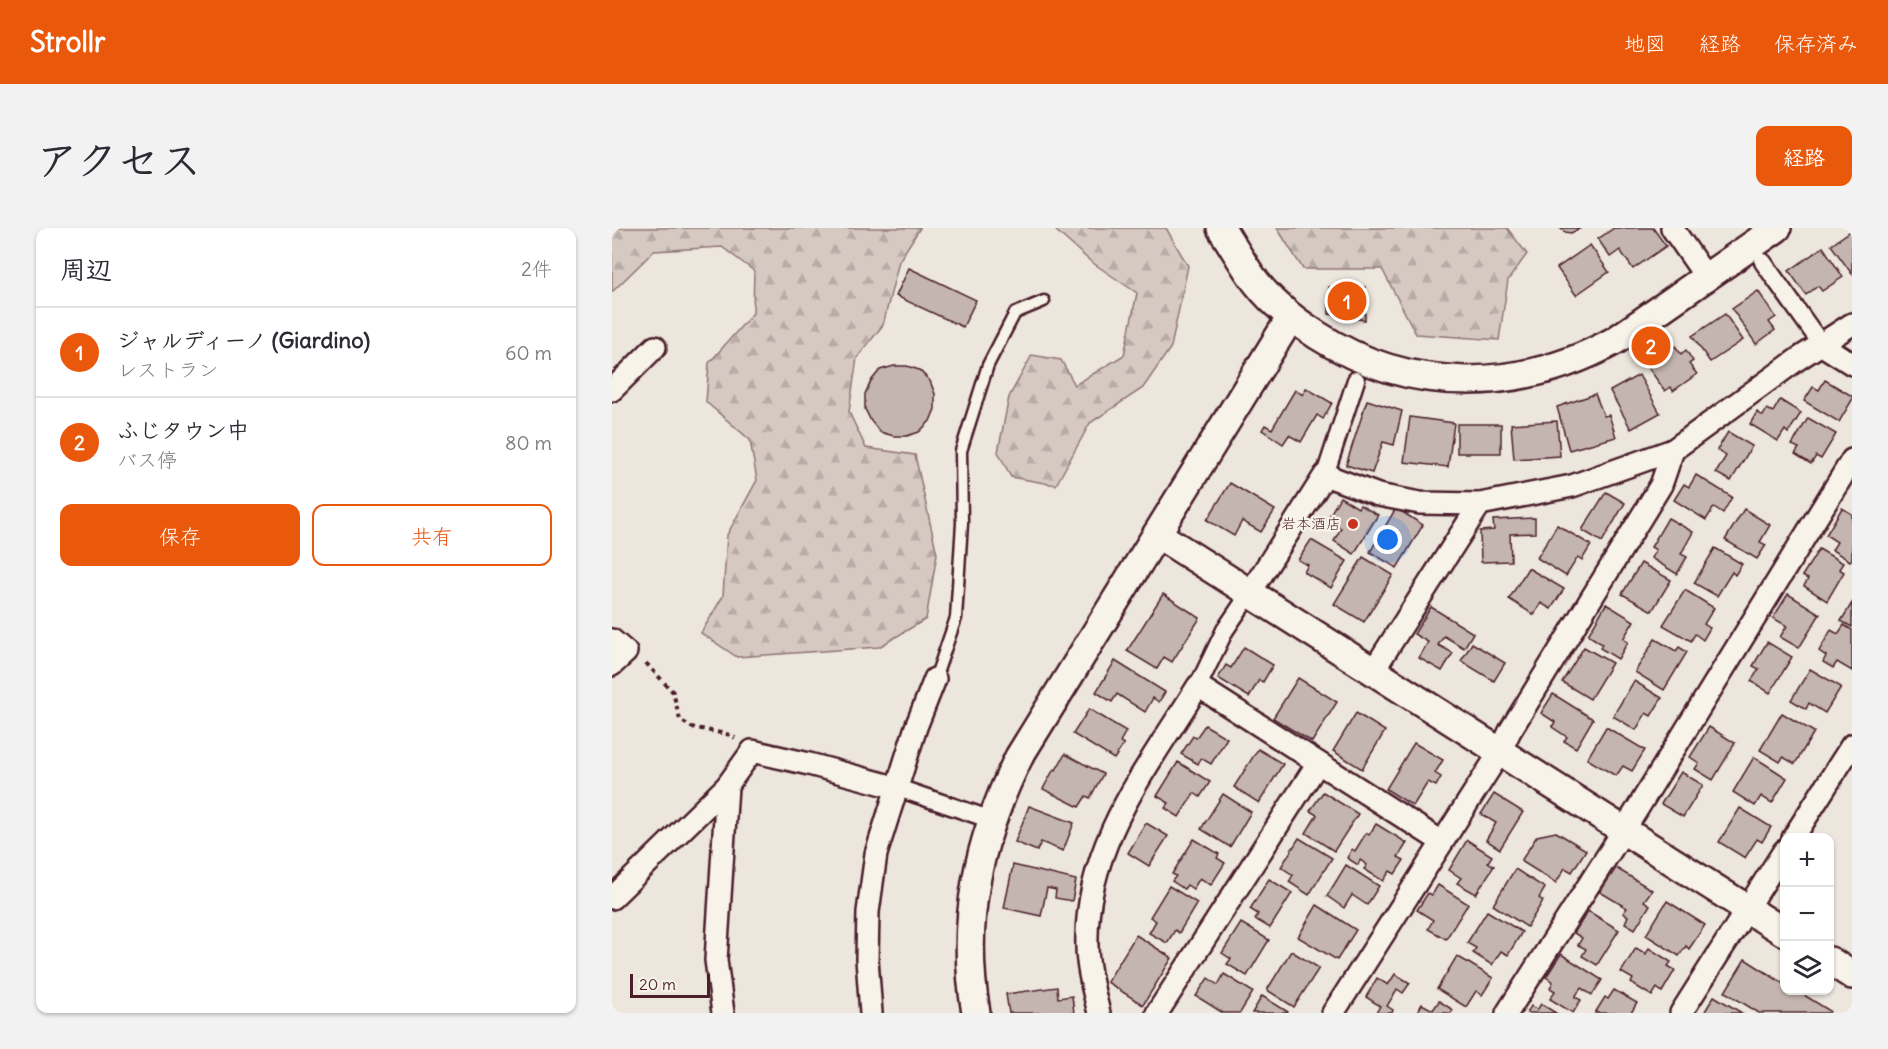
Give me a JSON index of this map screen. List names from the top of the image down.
{
  "places": ["岩本酒店"],
  "scale_bar": "20 m",
  "page": {
    "header": "Strollr",
    "nav": ["地図", "経路", "保存済み"],
    "title": "アクセス",
    "buttons": [
      "経路",
      ["保存", "共有"]
    ],
    "heading": ["周辺", "2件"],
    "pins": ["1", "2"],
    "list": [
      {
        "mark": "1",
        "name": "ジャルディーノ (Giardino)",
        "note": "レストラン",
        "value": "60 m"
      },
      {
        "mark": "2",
        "name": "ふじタウン中",
        "note": "バス停",
        "value": "80 m"
      }
    ],
    "map_buttons": ["+", "−"],
    "scale": "20 m"
  }
}
